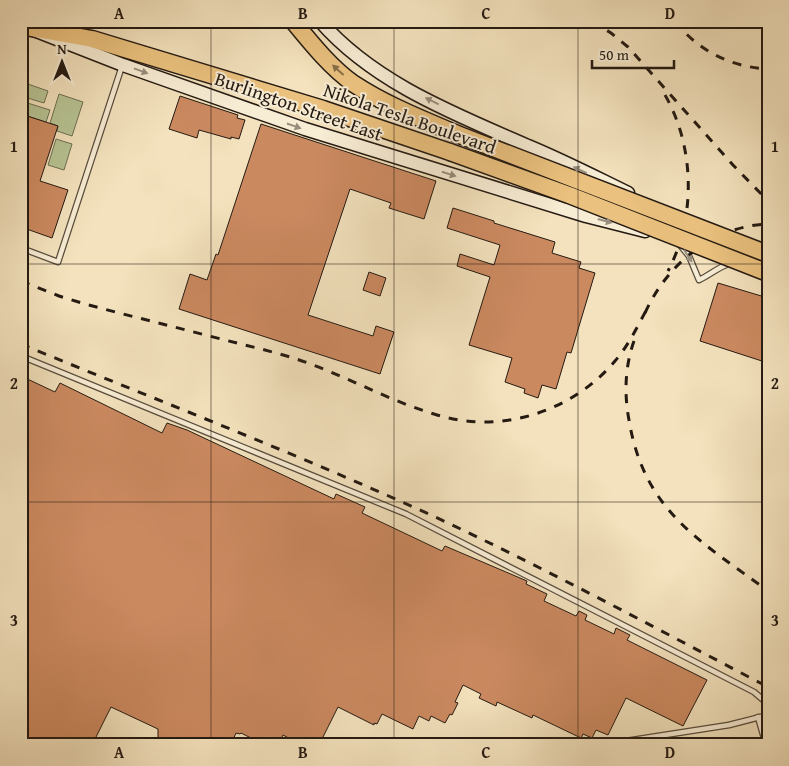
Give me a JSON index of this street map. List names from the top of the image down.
{
  "streets": {
    "highway": ["Nikola Tesla Boulevard"],
    "main road": ["Burlington Street East"]
  },
  "crossings": [
    ["Burlington Street East", "Nikola Tesla Boulevard"]
  ],
  "scale_bar": "50 m",
  "north": "top",
  "grid": {
    "columns": [
      "A",
      "B",
      "C",
      "D"
    ],
    "rows": ["1", "2", "3"]
  }
}
